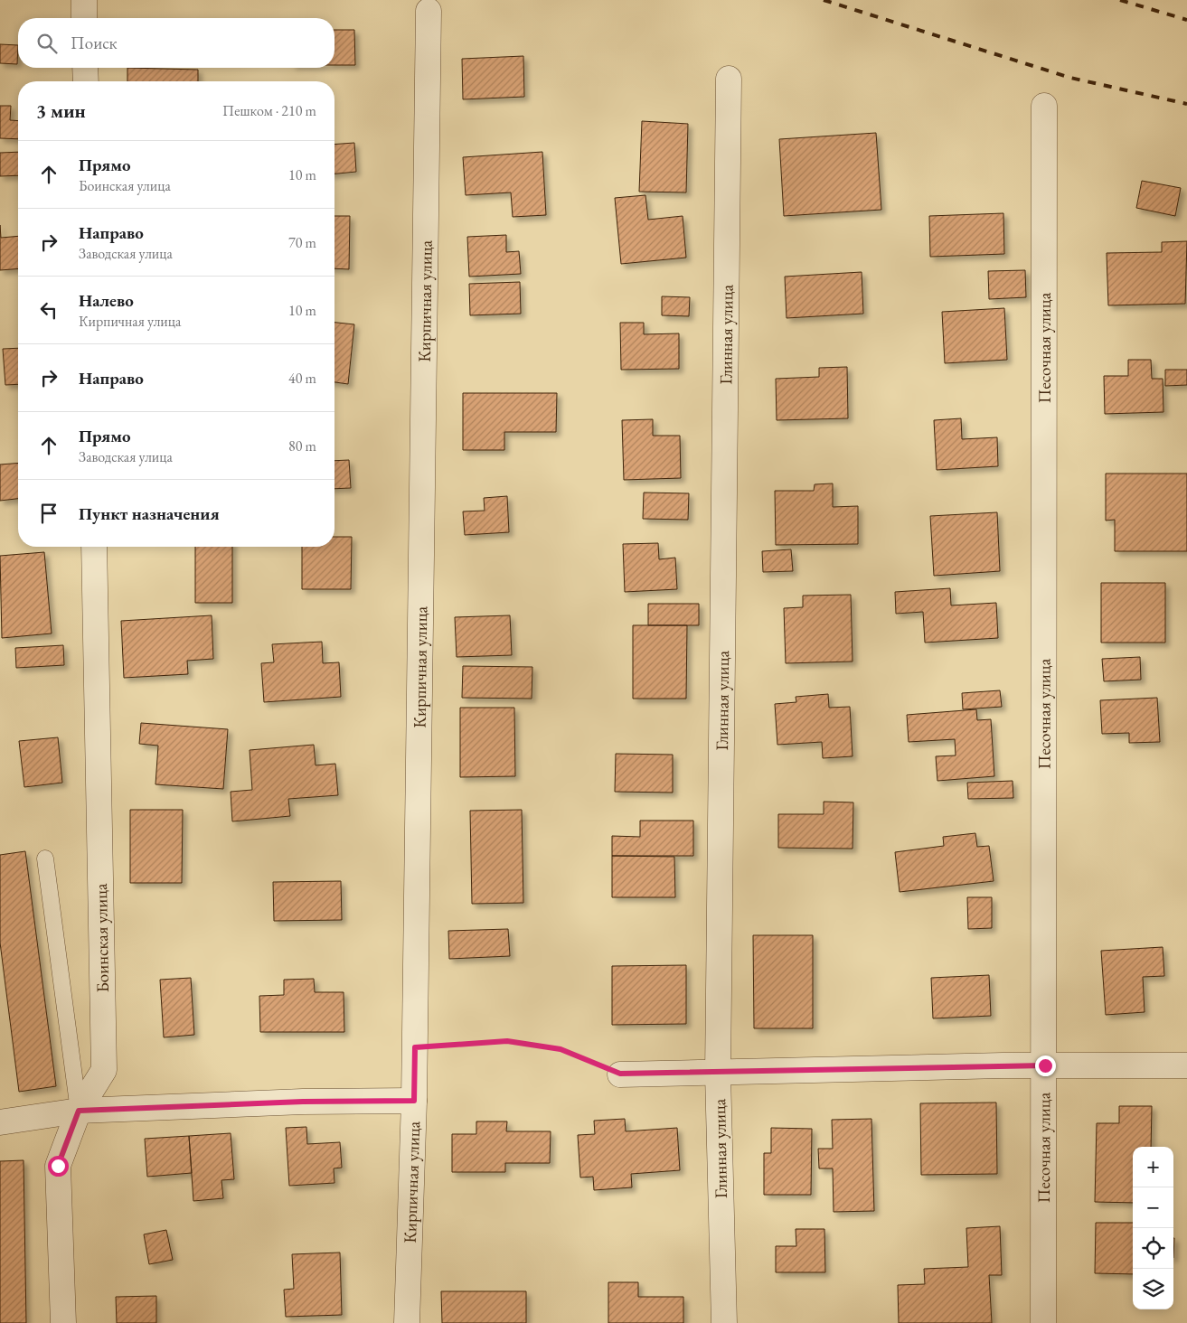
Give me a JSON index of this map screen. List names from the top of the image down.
{
  "streets": {
    "street": [
      "Кирпичная улица",
      "Глинная улица",
      "Песочная улица",
      "Боинская улица"
    ]
  },
  "page": {
    "search": "Поиск",
    "heading": ["3 мин", "Пешком · 210 m"],
    "list": [
      ["Прямо", "Боинская улица", "10 m"],
      ["Направо", "Заводская улица", "70 m"],
      ["Налево", "Кирпичная улица", "10 m"],
      ["Направо", "40 m"],
      ["Прямо", "Заводская улица", "80 m"],
      "Пункт назначения"
    ],
    "map_buttons": ["+", "−"]
  }
}
